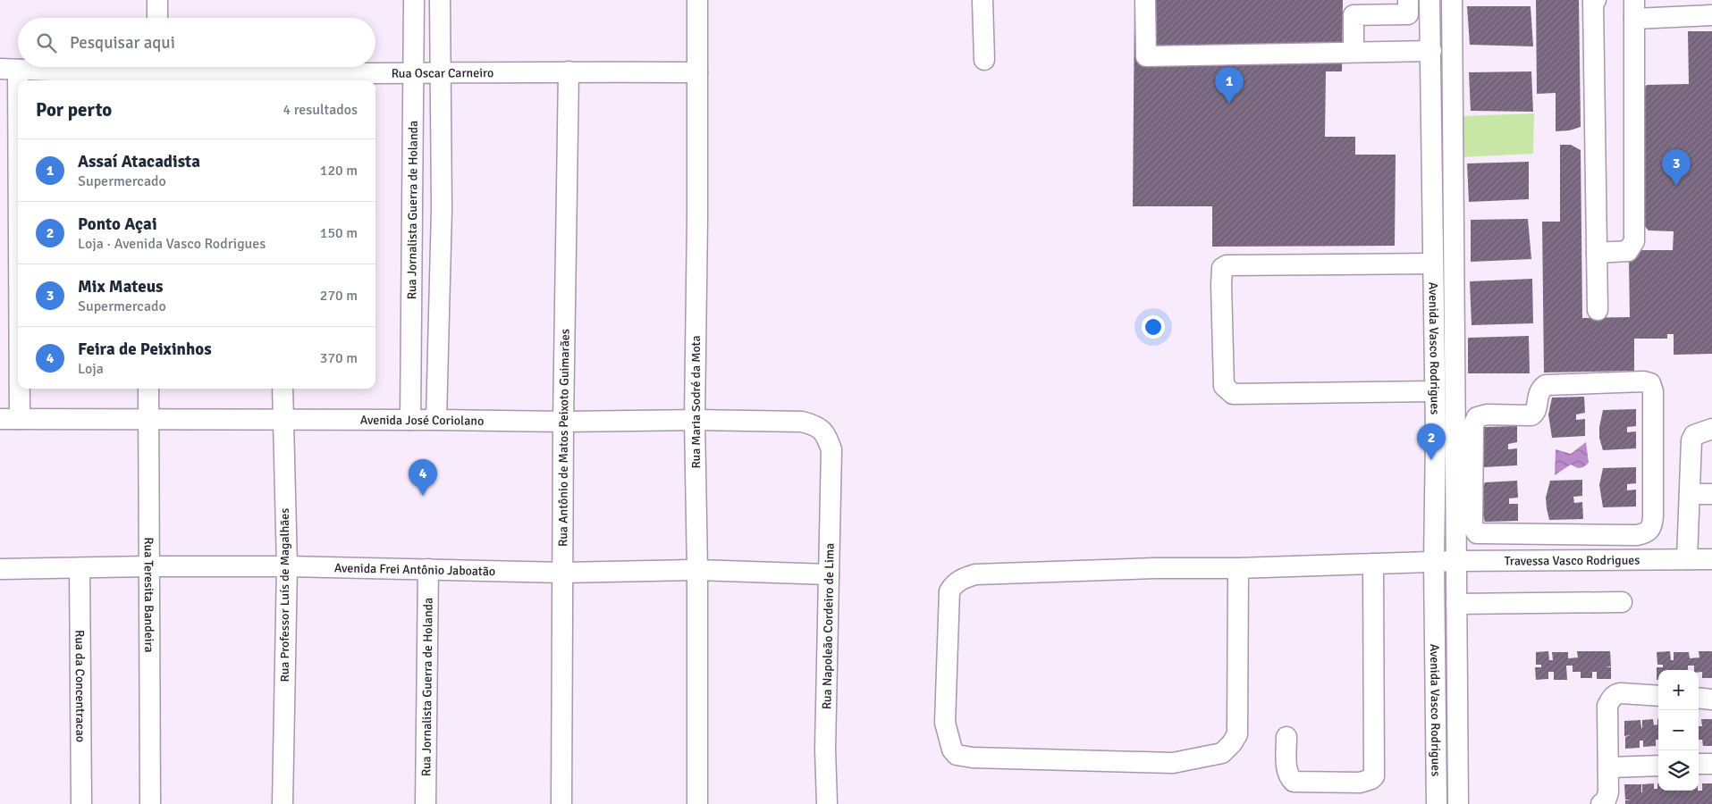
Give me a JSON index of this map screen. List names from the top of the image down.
{
  "streets": {
    "street": [
      "Rua Oscar Carneiro",
      "Rua Jornalista Guerra de Holanda",
      "Avenida Vasco Rodrigues",
      "Rua Maria Sodré da Mota",
      "Avenida José Coriolano",
      "Rua Antônio de Matos Peixoto Guimarães",
      "Travessa Vasco Rodrigues",
      "Avenida Frei Antônio Jaboatão",
      "Rua Teresita Bandeira",
      "Rua Professor Luís de Magalhães",
      "Rua Napoleão Cordeiro de Lima",
      "Rua da Concentracao"
    ]
  },
  "crossings": [
    ["Rua Oscar Carneiro", "Rua Jornalista Guerra de Holanda"],
    ["Rua Oscar Carneiro", "Rua Maria Sodré da Mota"],
    ["Rua Oscar Carneiro", "Rua Antônio de Matos Peixoto Guimarães"],
    ["Rua Jornalista Guerra de Holanda", "Avenida José Coriolano"],
    ["Rua Jornalista Guerra de Holanda", "Avenida Frei Antônio Jaboatão"],
    ["Avenida Vasco Rodrigues", "Travessa Vasco Rodrigues"],
    ["Rua Maria Sodré da Mota", "Avenida José Coriolano"],
    ["Rua Maria Sodré da Mota", "Avenida Frei Antônio Jaboatão"],
    ["Avenida José Coriolano", "Rua Antônio de Matos Peixoto Guimarães"],
    ["Avenida José Coriolano", "Rua Teresita Bandeira"],
    ["Avenida José Coriolano", "Rua Professor Luís de Magalhães"],
    ["Avenida José Coriolano", "Rua Napoleão Cordeiro de Lima"],
    ["Rua Antônio de Matos Peixoto Guimarães", "Avenida Frei Antônio Jaboatão"],
    ["Avenida Frei Antônio Jaboatão", "Rua Teresita Bandeira"],
    ["Avenida Frei Antônio Jaboatão", "Rua Professor Luís de Magalhães"],
    ["Avenida Frei Antônio Jaboatão", "Rua Napoleão Cordeiro de Lima"],
    ["Avenida Frei Antônio Jaboatão", "Rua da Concentracao"]
  ],
  "page": {
    "search": "Pesquisar aqui",
    "pins": [
      "1",
      "3",
      "2",
      "4"
    ],
    "heading": ["Por perto", "4 resultados"],
    "list": [
      {
        "mark": "1",
        "name": "Assaí Atacadista",
        "note": "Supermercado",
        "value": "120 m"
      },
      {
        "mark": "2",
        "name": "Ponto Açai",
        "note": "Loja · Avenida Vasco Rodrigues",
        "value": "150 m"
      },
      {
        "mark": "3",
        "name": "Mix Mateus",
        "note": "Supermercado",
        "value": "270 m"
      },
      {
        "mark": "4",
        "name": "Feira de Peixinhos",
        "note": "Loja",
        "value": "370 m"
      }
    ],
    "map_buttons": ["+", "−"]
  }
}
